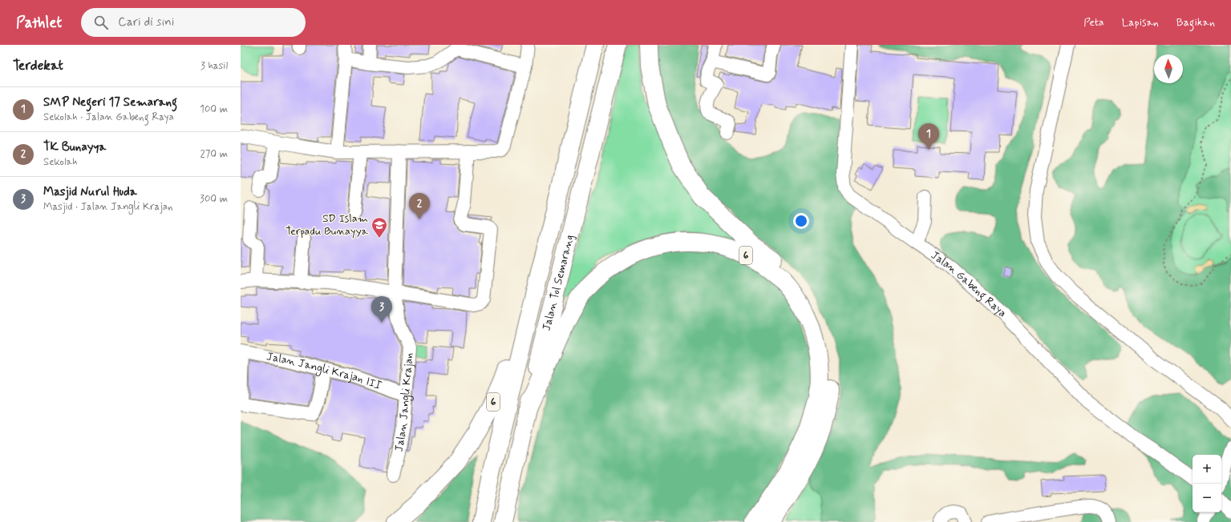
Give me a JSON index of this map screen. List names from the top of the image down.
{
  "streets": {
    "highway": ["6", "Jalan Tol Semarang"],
    "street": ["Jalan Gabeng Raya", "Jalan Jangli Krajan III", "Jalan Jangli Krajan"]
  },
  "crossings": [
    ["6", "Jalan Tol Semarang"],
    ["Jalan Jangli Krajan III", "Jalan Jangli Krajan"]
  ],
  "places": {
    "school or university": ["SD Islam Terpadu Bunayya"]
  },
  "north": "top",
  "page": {
    "header": "Pathlet",
    "search": "Cari di sini",
    "nav": ["Peta", "Lapisan", "Bagikan"],
    "heading": ["Terdekat", "3 hasil"],
    "list": [
      {
        "mark": "1",
        "name": "SMP Negeri 17 Semarang",
        "note": "Sekolah · Jalan Gabeng Raya",
        "value": "100 m"
      },
      {
        "mark": "2",
        "name": "TK Bunayya",
        "note": "Sekolah",
        "value": "270 m"
      },
      {
        "mark": "3",
        "name": "Masjid Nurul Huda",
        "note": "Masjid · Jalan Jangli Krajan",
        "value": "300 m"
      }
    ],
    "pins": ["1", "2", "3"],
    "map_buttons": ["+", "−"]
  }
}
